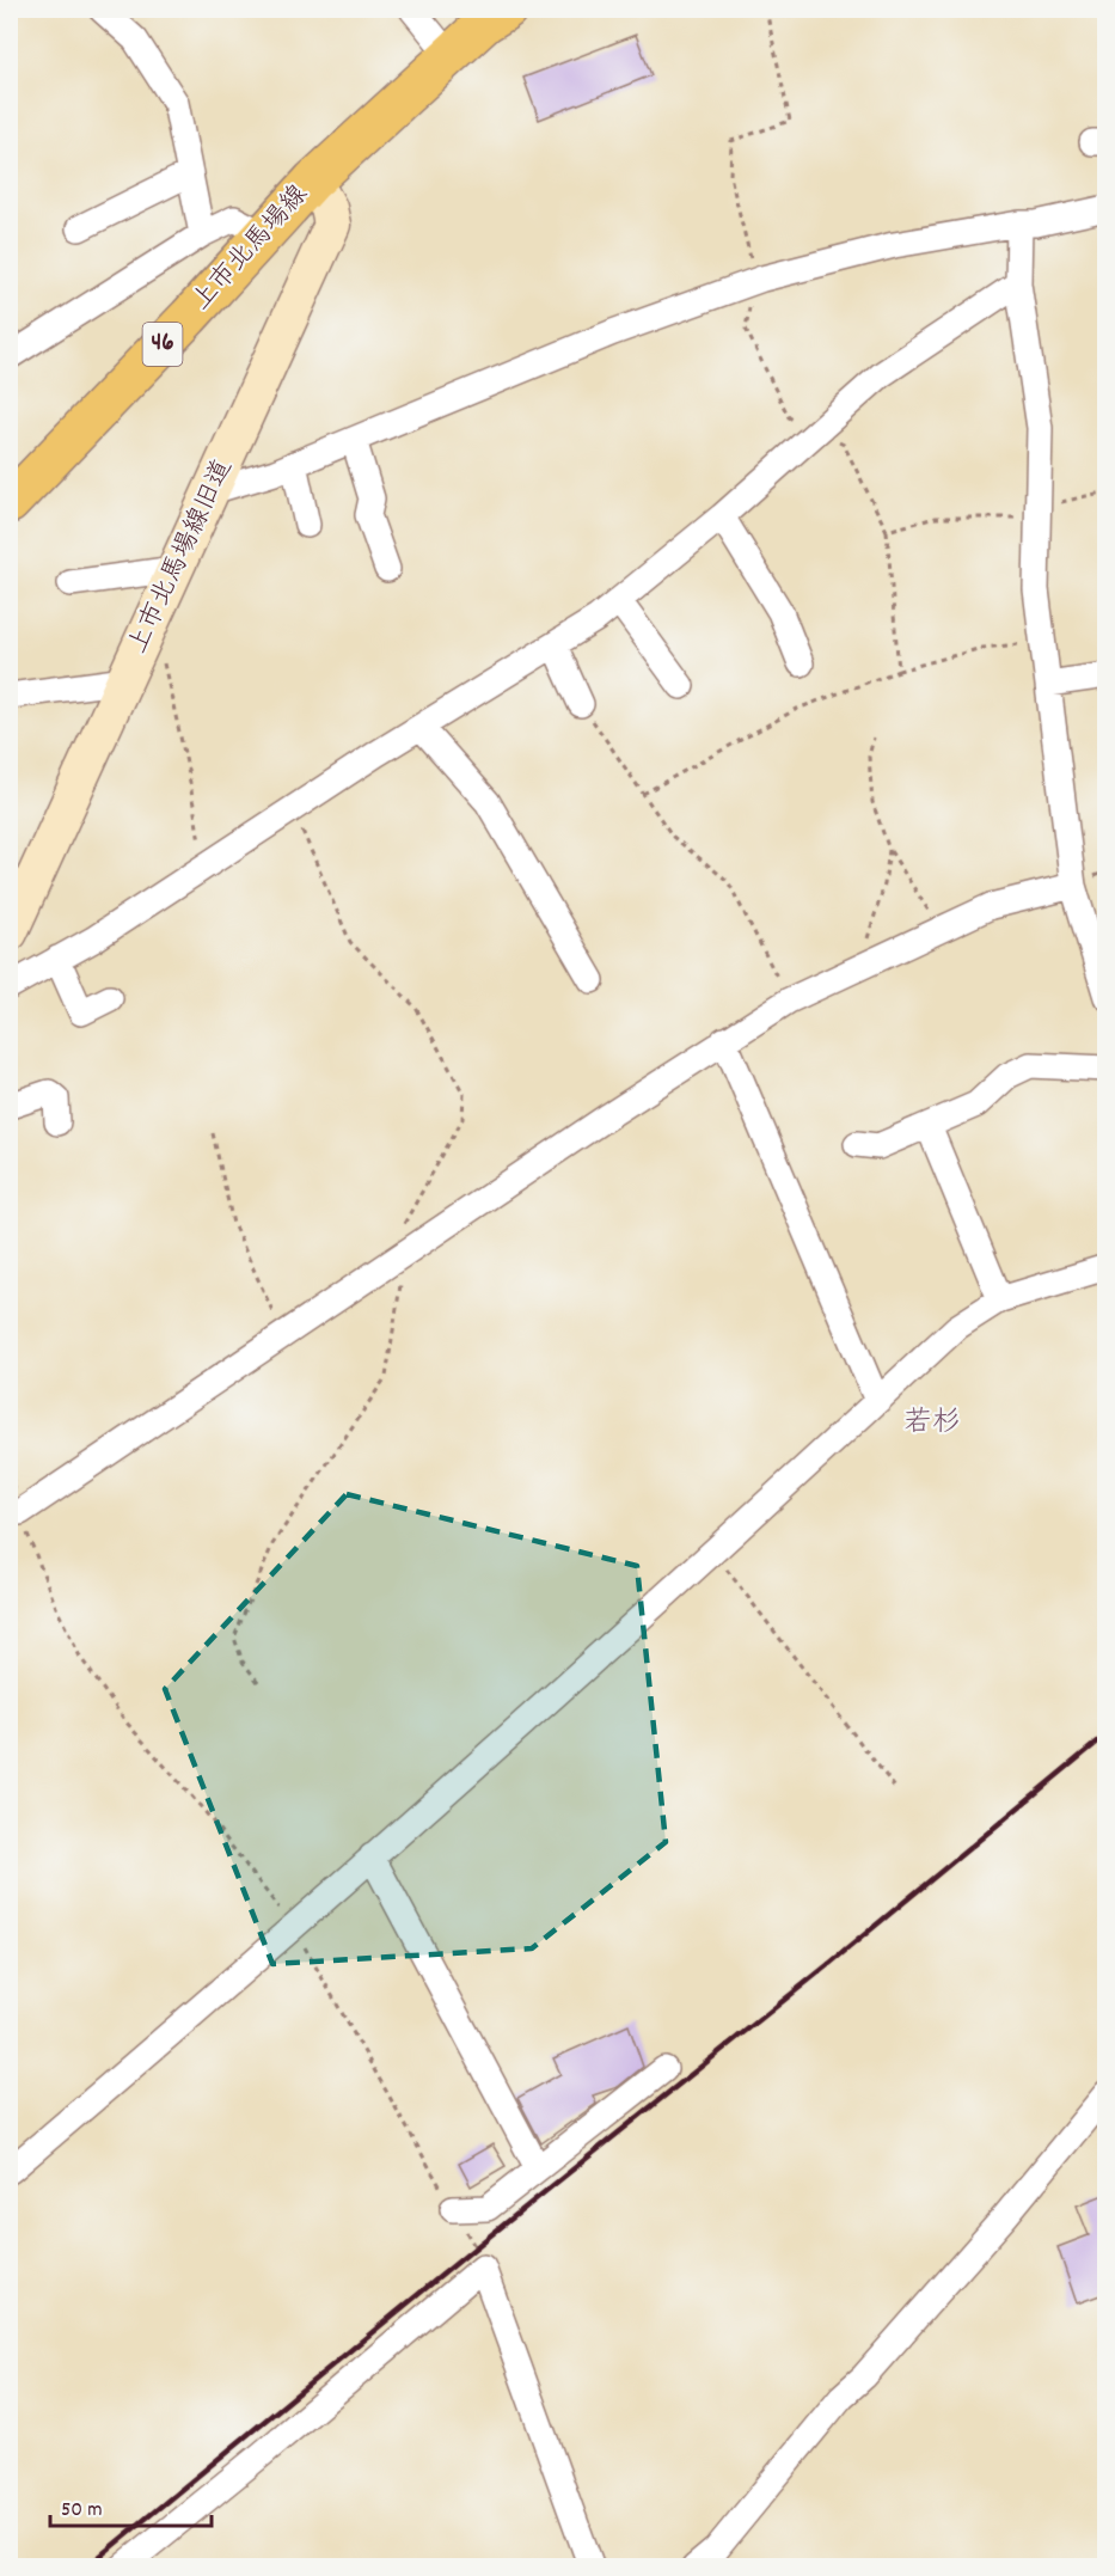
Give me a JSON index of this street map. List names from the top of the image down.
{
  "streets": {
    "main road": ["上市北馬場線", "46"],
    "street": ["上市北馬場線旧道"]
  },
  "crossings": [
    ["上市北馬場線", "上市北馬場線旧道"]
  ],
  "districts": ["若杉"],
  "scale_bar": "50 m"
}
